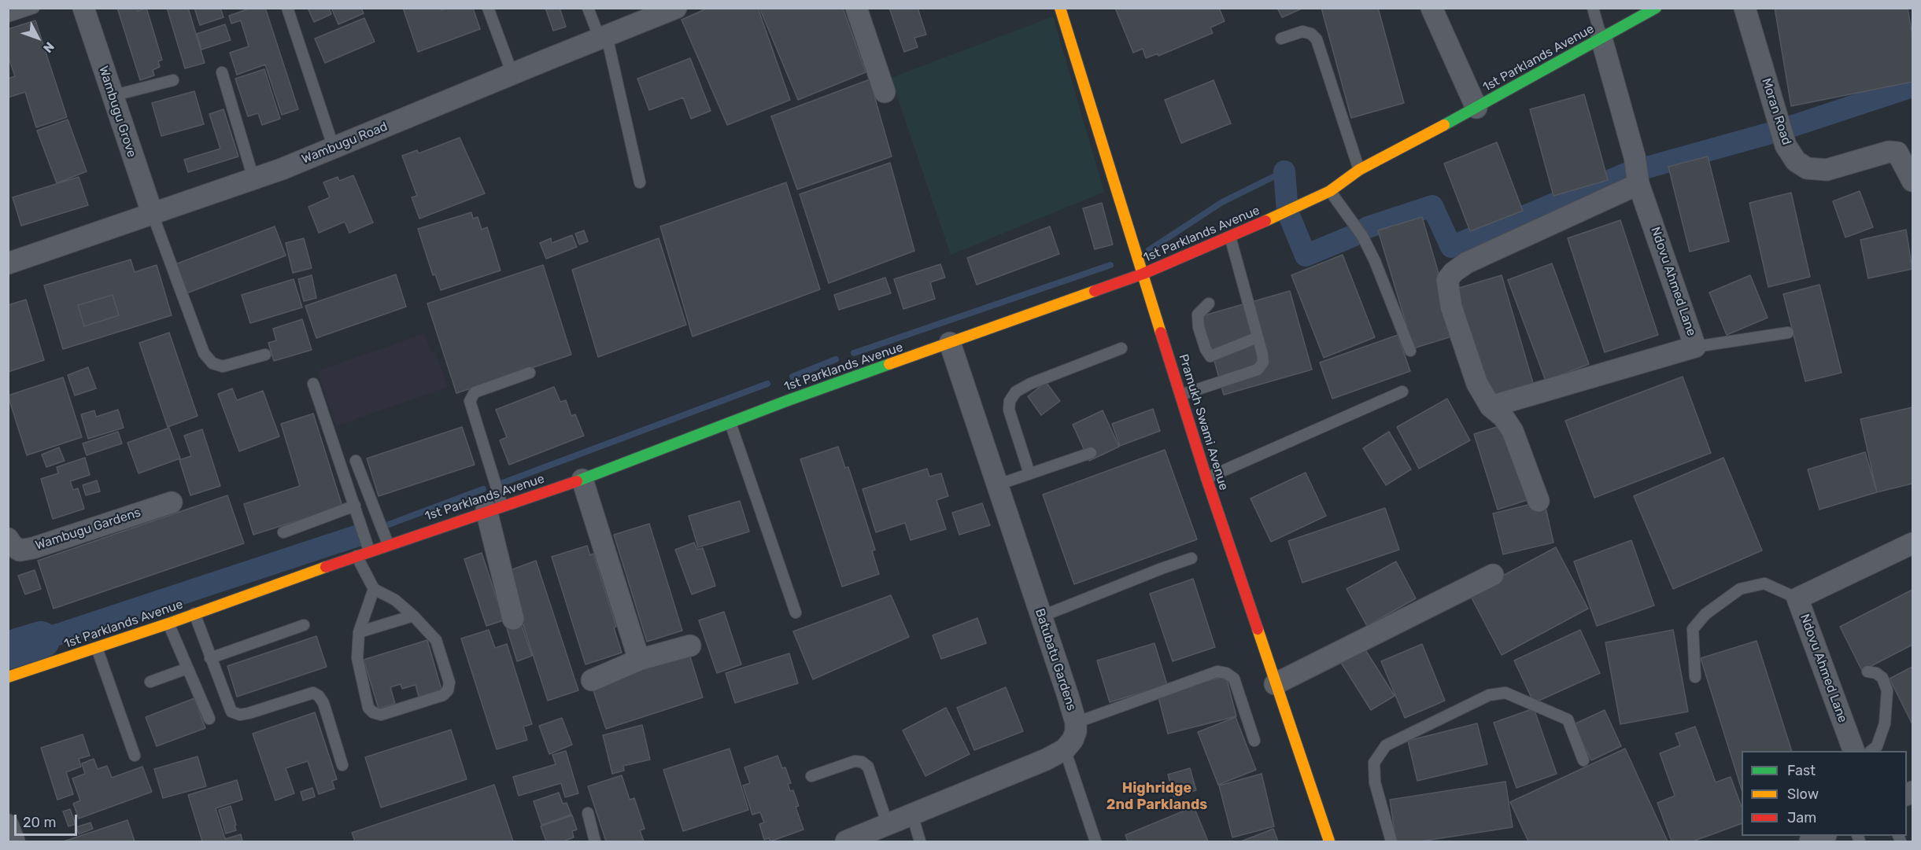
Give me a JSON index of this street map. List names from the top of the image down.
{
  "streets": {
    "street": [
      "1st Parklands Avenue",
      "Wambugu Grove",
      "Moran Road",
      "Wambugu Road",
      "Ndovu Ahmed Lane",
      "Pramukh Swami Avenue",
      "Wambugu Gardens",
      "Batubatu Gardens"
    ]
  },
  "crossings": [
    ["1st Parklands Avenue", "Ndovu Ahmed Lane"],
    ["1st Parklands Avenue", "Pramukh Swami Avenue"],
    ["1st Parklands Avenue", "Batubatu Gardens"],
    ["Wambugu Grove", "Wambugu Road"]
  ],
  "districts": ["Highridge 2nd Parklands"],
  "legend": ["Fast", "Slow", "Jam"],
  "scale_bar": "20 m",
  "north": "bottom right"
}
